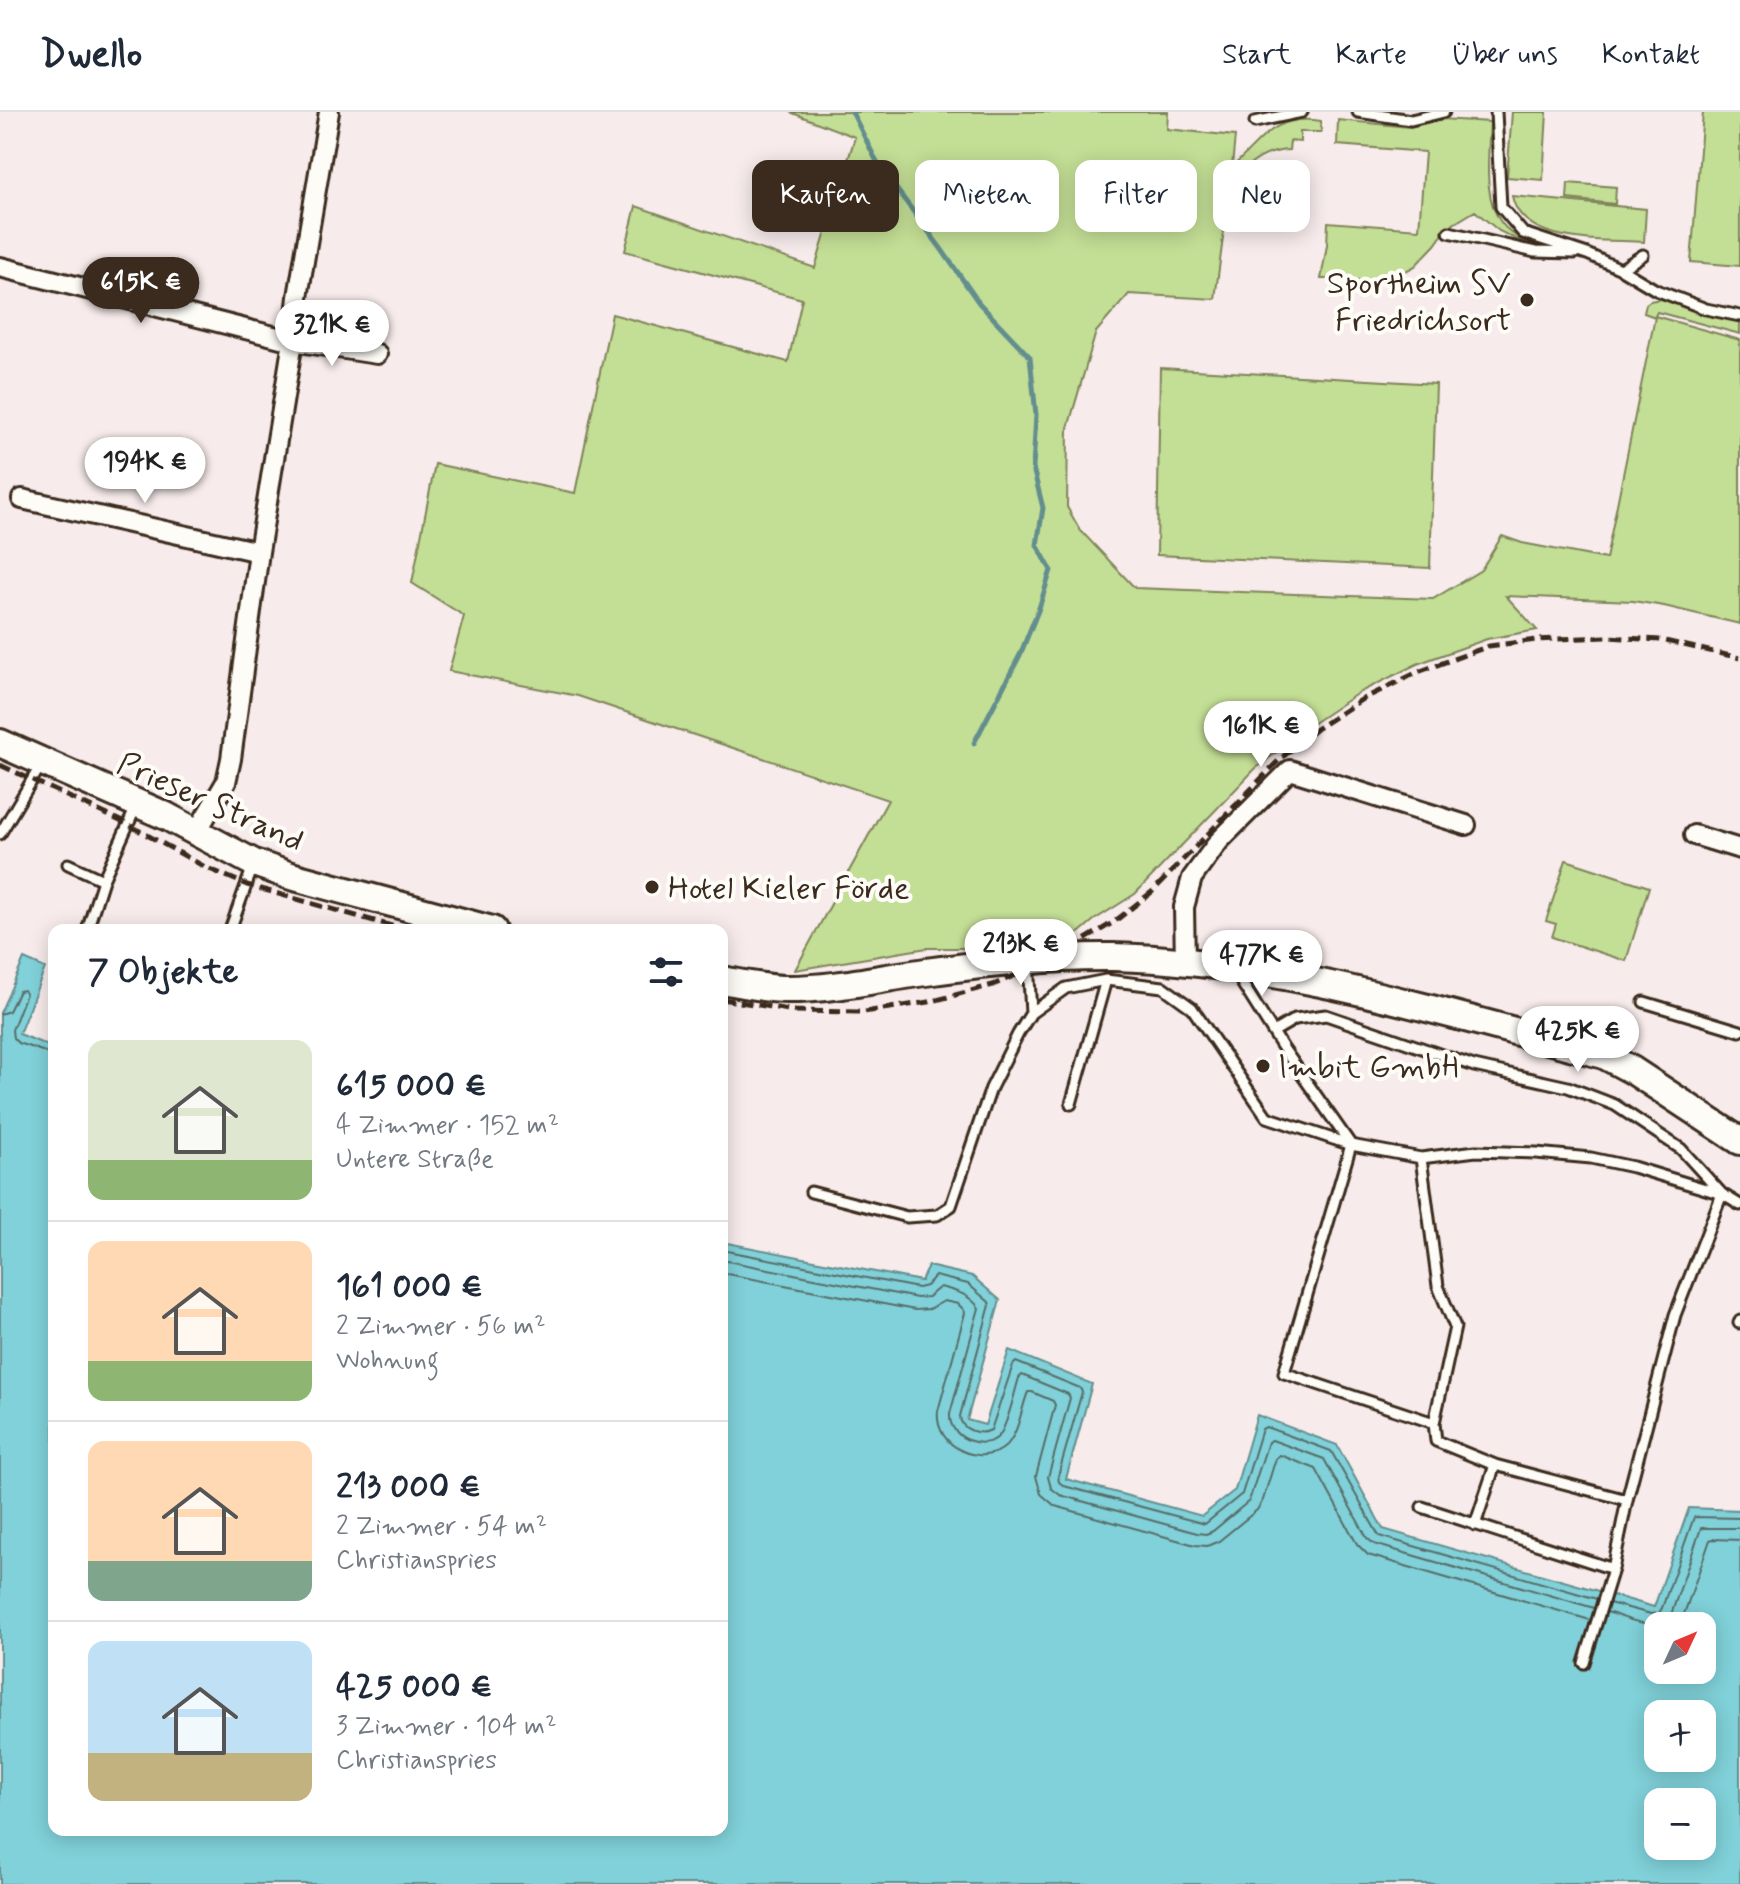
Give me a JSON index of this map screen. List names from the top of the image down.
{
  "streets": {
    "street": ["Prieser Strand"]
  },
  "places": ["Sportheim SV Friedrichsort", "Hotel Kieler Förde", "lmbit GmbH"],
  "north": "top right",
  "page": {
    "header": "Dwello",
    "nav": [
      "Start",
      "Karte",
      "Über uns",
      "Kontakt"
    ],
    "chip": [
      "Kaufen",
      "Mieten",
      "Filter",
      "Neu"
    ],
    "price": [
      "615K €",
      "321K €",
      "194K €",
      "161K €",
      "213K €",
      "477K €",
      "425K €"
    ],
    "heading": "7 Objekte",
    "list": [
      {
        "name": "615 000 €",
        "note": "4 Zimmer · 152 m² · Untere Straße"
      },
      {
        "name": "161 000 €",
        "note": "2 Zimmer · 56 m² · Wohnung"
      },
      {
        "name": "213 000 €",
        "note": "2 Zimmer · 54 m² · Christianspries"
      },
      {
        "name": "425 000 €",
        "note": "3 Zimmer · 104 m² · Christianspries"
      }
    ],
    "map_buttons": ["+", "−"]
  }
}
